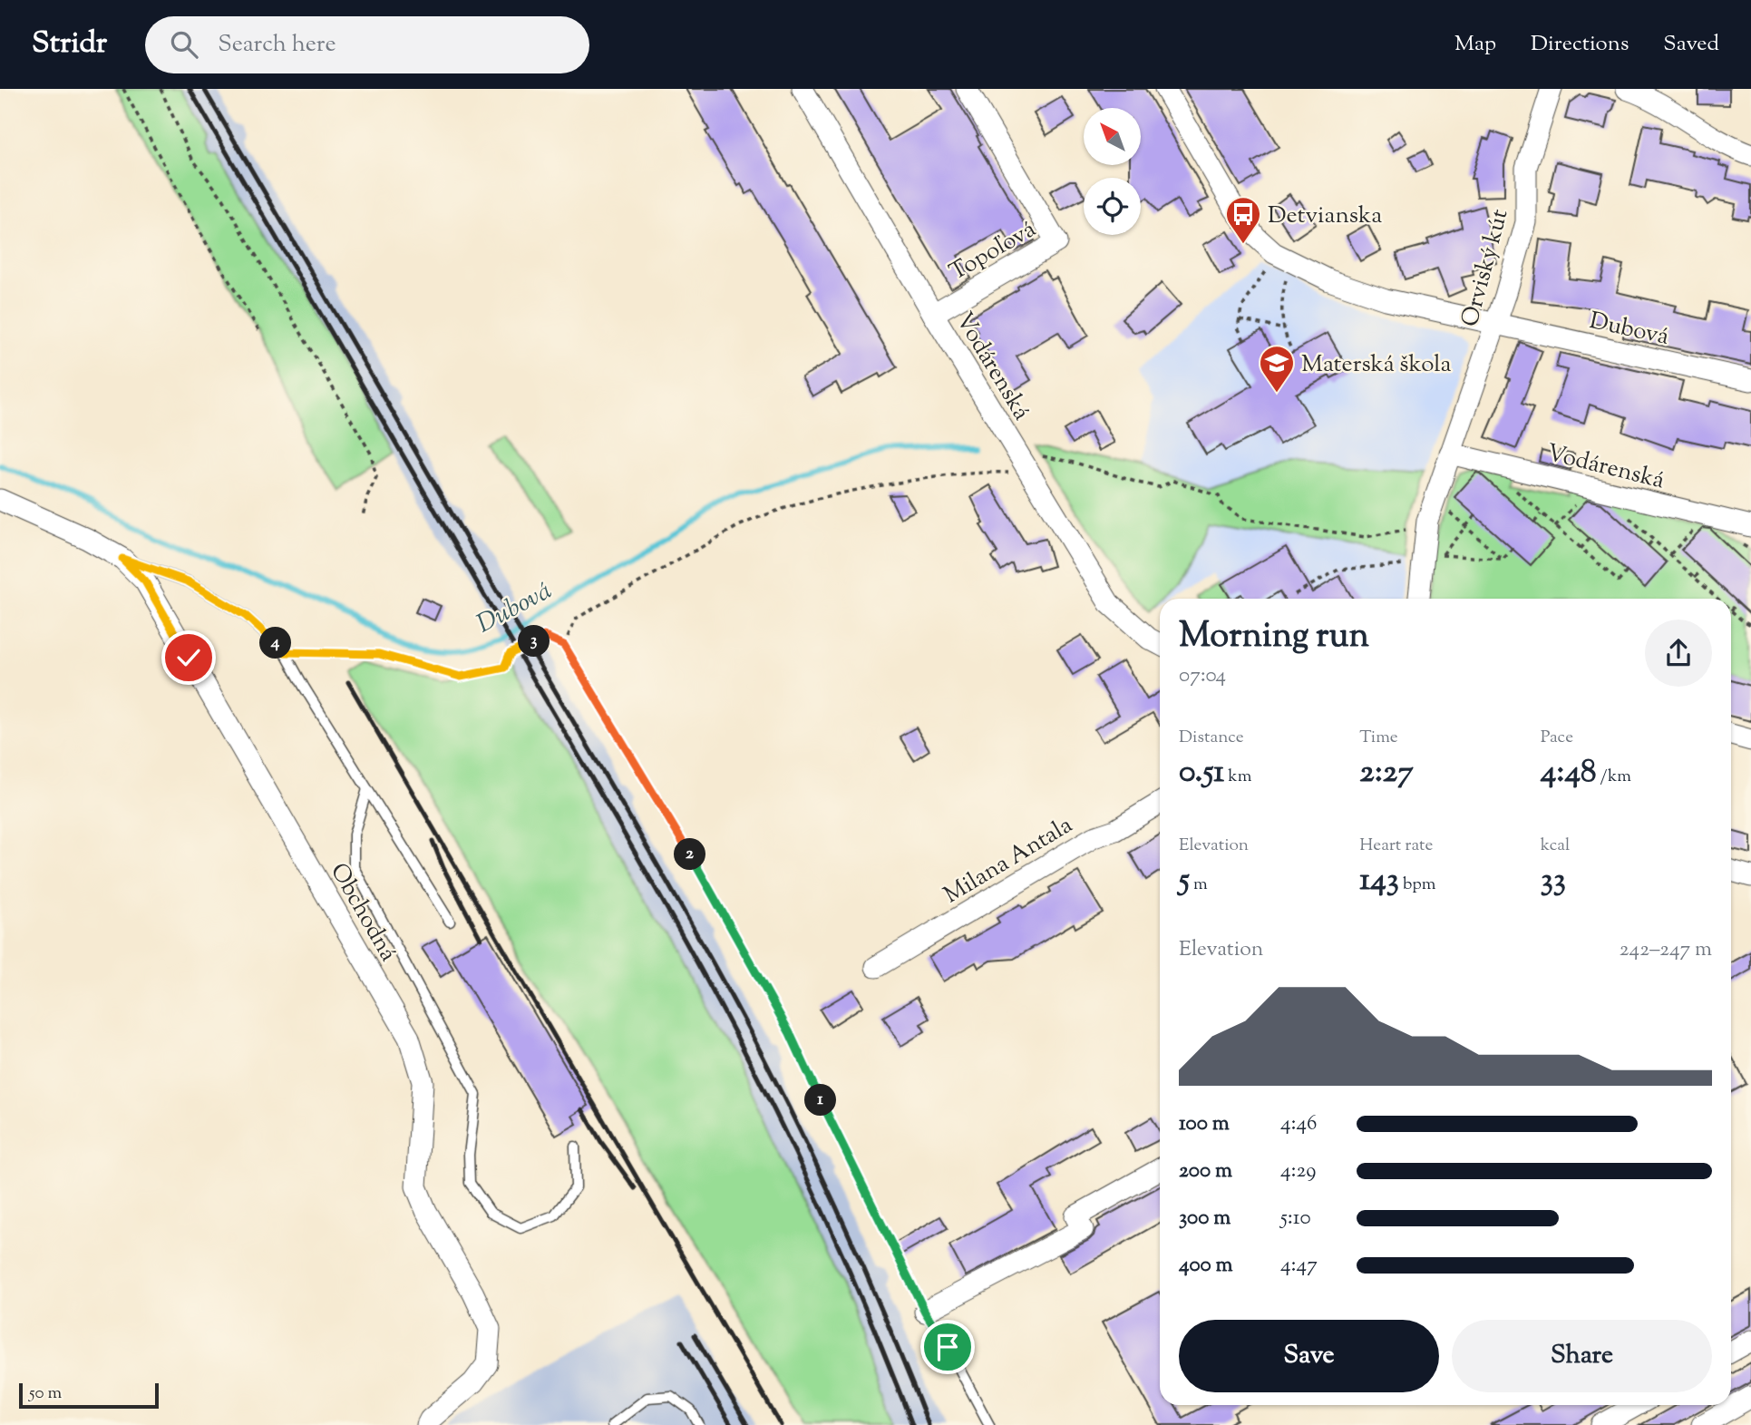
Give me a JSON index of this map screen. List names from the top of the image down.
{
  "streets": {
    "street": [
      "Topoľová",
      "Orviský kút",
      "Dubová",
      "Vodárenská",
      "Milana Antala",
      "Obchodná"
    ]
  },
  "crossings": [
    ["Topoľová", "Vodárenská"],
    ["Orviský kút", "Dubová"],
    ["Orviský kút", "Vodárenská"]
  ],
  "water": ["Dubová"],
  "places": {
    "bus stop": ["Detvianska"],
    "school or university": ["Materská škola"]
  },
  "scale_bar": "50 m",
  "north": "top left",
  "page": {
    "header": "Stridr",
    "search": "Search here",
    "nav": ["Map", "Directions", "Saved"],
    "heading": ["Morning run", "07:04"],
    "pins": [
      "3",
      "4",
      "2",
      "1"
    ],
    "stats": [
      ["Distance", "0.51 km"],
      ["Time", "2:27"],
      ["Pace", "4:48 /km"],
      ["Elevation", "5 m"],
      ["Heart rate", "143 bpm"],
      ["kcal", "33"]
    ],
    "chart": ["Elevation", "242–247 m"],
    "list": [
      {
        "name": "100 m",
        "note": "4:46"
      },
      {
        "name": "200 m",
        "note": "4:29"
      },
      {
        "name": "300 m",
        "note": "5:10"
      },
      {
        "name": "400 m",
        "note": "4:47"
      }
    ],
    "buttons": ["Save", "Share"],
    "scale": "50 m"
  }
}
